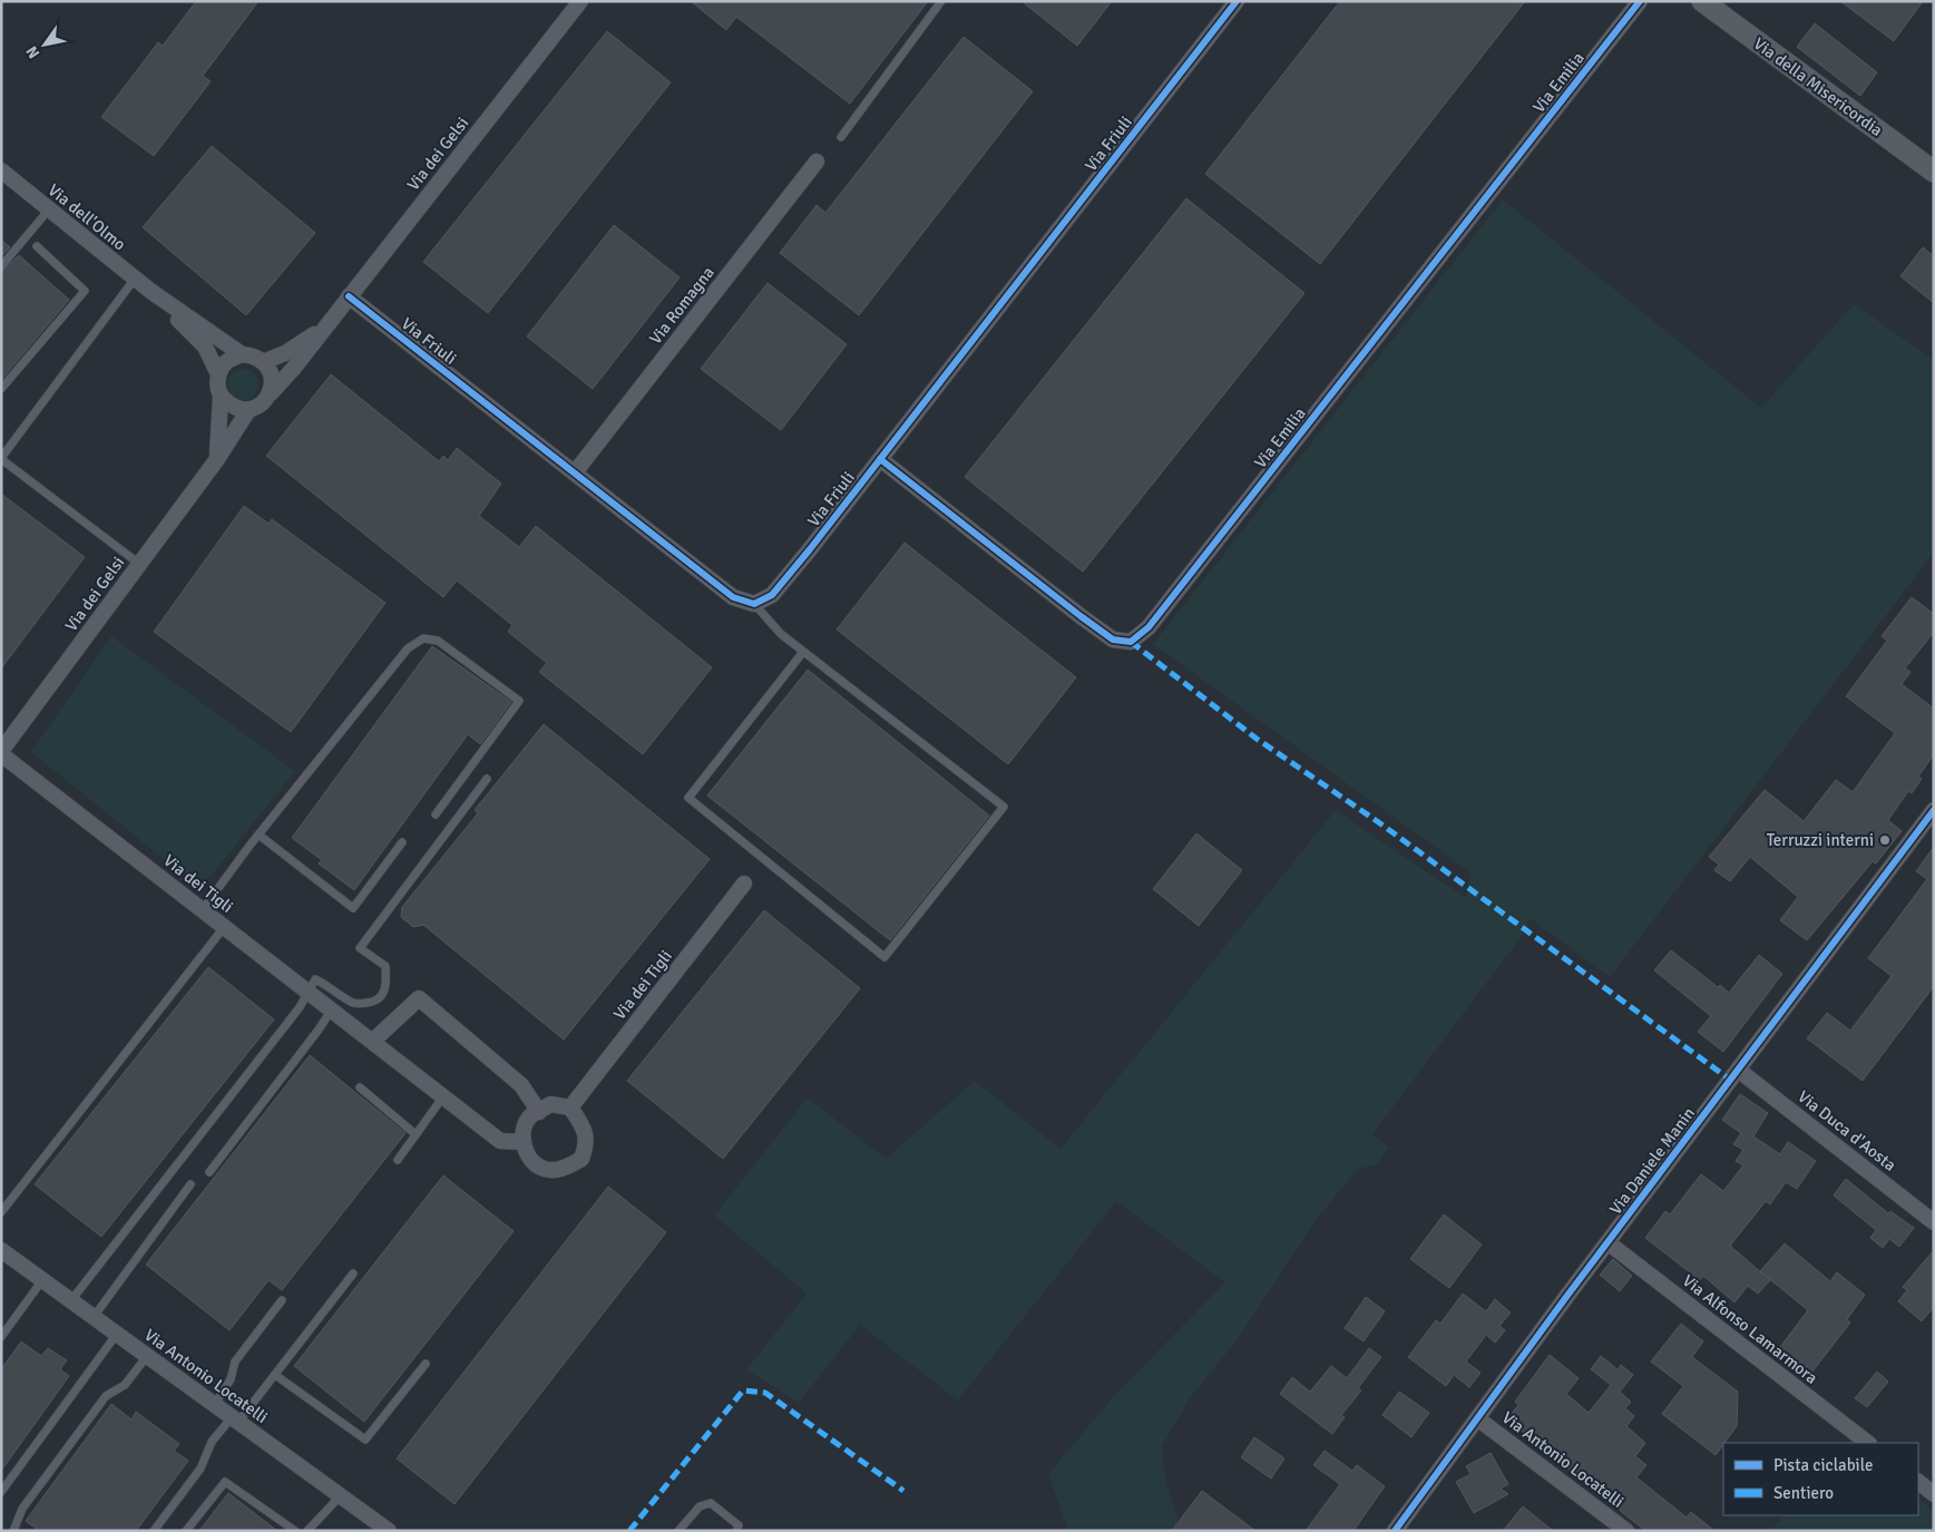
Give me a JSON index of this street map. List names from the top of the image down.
{
  "streets": {
    "street": [
      "Via Emilia",
      "Via della Misericordia",
      "Via Friuli",
      "Via dei Gelsi",
      "Via dell'Olmo",
      "Via Romagna",
      "Via dei Tigli",
      "Via Duca d'Aosta",
      "Via Daniele Manin",
      "Via Alfonso Lamarmora",
      "Via Antonio Locatelli"
    ]
  },
  "crossings": [
    ["Via Emilia", "Via Friuli"],
    ["Via Friuli", "Via dei Gelsi"],
    ["Via Friuli", "Via Romagna"],
    ["Via dei Gelsi", "Via dell'Olmo"],
    ["Via dei Gelsi", "Via dei Tigli"],
    ["Via Duca d'Aosta", "Via Daniele Manin"],
    ["Via Daniele Manin", "Via Alfonso Lamarmora"],
    ["Via Daniele Manin", "Via Antonio Locatelli"]
  ],
  "places": ["Terruzzi interni"],
  "legend": ["Pista ciclabile", "Sentiero"],
  "north": "bottom left"
}
